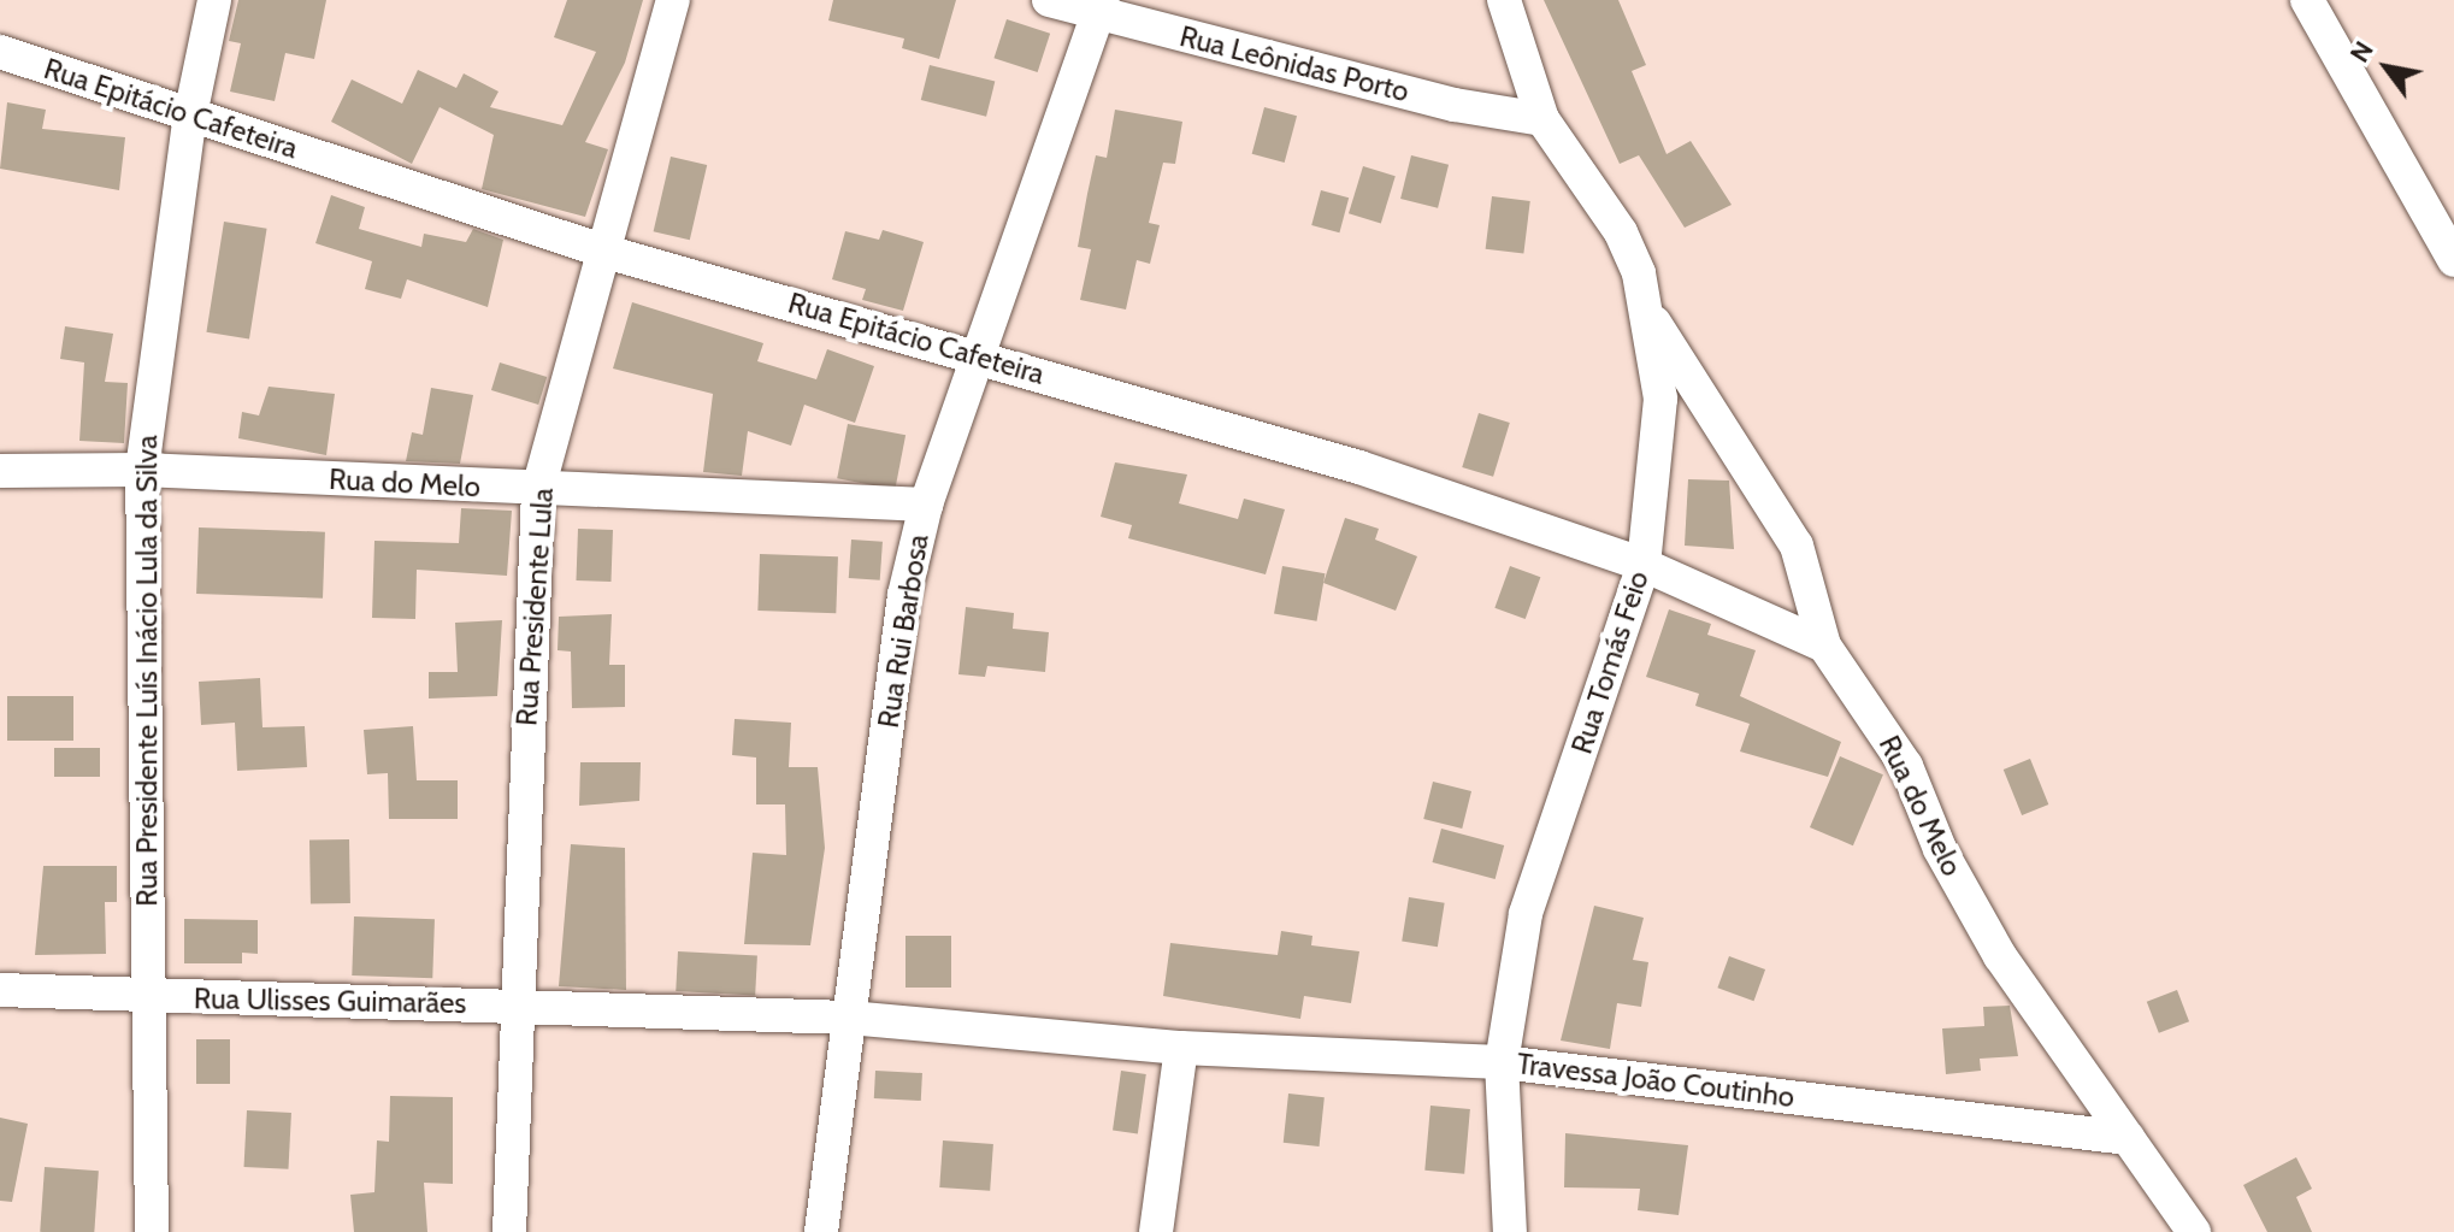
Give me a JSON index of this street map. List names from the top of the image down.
{
  "streets": {
    "street": [
      "Rua Leônidas Porto",
      "Rua Epitácio Cafeteira",
      "Rua do Melo",
      "Rua Presidente Lula",
      "Rua Rui Barbosa",
      "Rua Tomás Feio",
      "Rua Presidente Luís Inácio Lula da Silva",
      "Rua Ulisses Guimarães",
      "Travessa João Coutinho"
    ]
  },
  "crossings": [
    ["Rua Leônidas Porto", "Rua Rui Barbosa"],
    ["Rua Leônidas Porto", "Rua Tomás Feio"],
    ["Rua Epitácio Cafeteira", "Rua do Melo"],
    ["Rua Epitácio Cafeteira", "Rua Presidente Lula"],
    ["Rua Epitácio Cafeteira", "Rua Rui Barbosa"],
    ["Rua Epitácio Cafeteira", "Rua Tomás Feio"],
    ["Rua Epitácio Cafeteira", "Rua Presidente Luís Inácio Lula da Silva"],
    ["Rua do Melo", "Rua Presidente Lula"],
    ["Rua do Melo", "Rua Rui Barbosa"],
    ["Rua do Melo", "Rua Tomás Feio"],
    ["Rua do Melo", "Rua Presidente Luís Inácio Lula da Silva"],
    ["Rua do Melo", "Travessa João Coutinho"],
    ["Rua Presidente Lula", "Rua Ulisses Guimarães"],
    ["Rua Rui Barbosa", "Rua Ulisses Guimarães"],
    ["Rua Rui Barbosa", "Travessa João Coutinho"],
    ["Rua Tomás Feio", "Travessa João Coutinho"],
    ["Rua Presidente Luís Inácio Lula da Silva", "Rua Ulisses Guimarães"],
    ["Rua Ulisses Guimarães", "Travessa João Coutinho"]
  ],
  "north": "top left"
}
